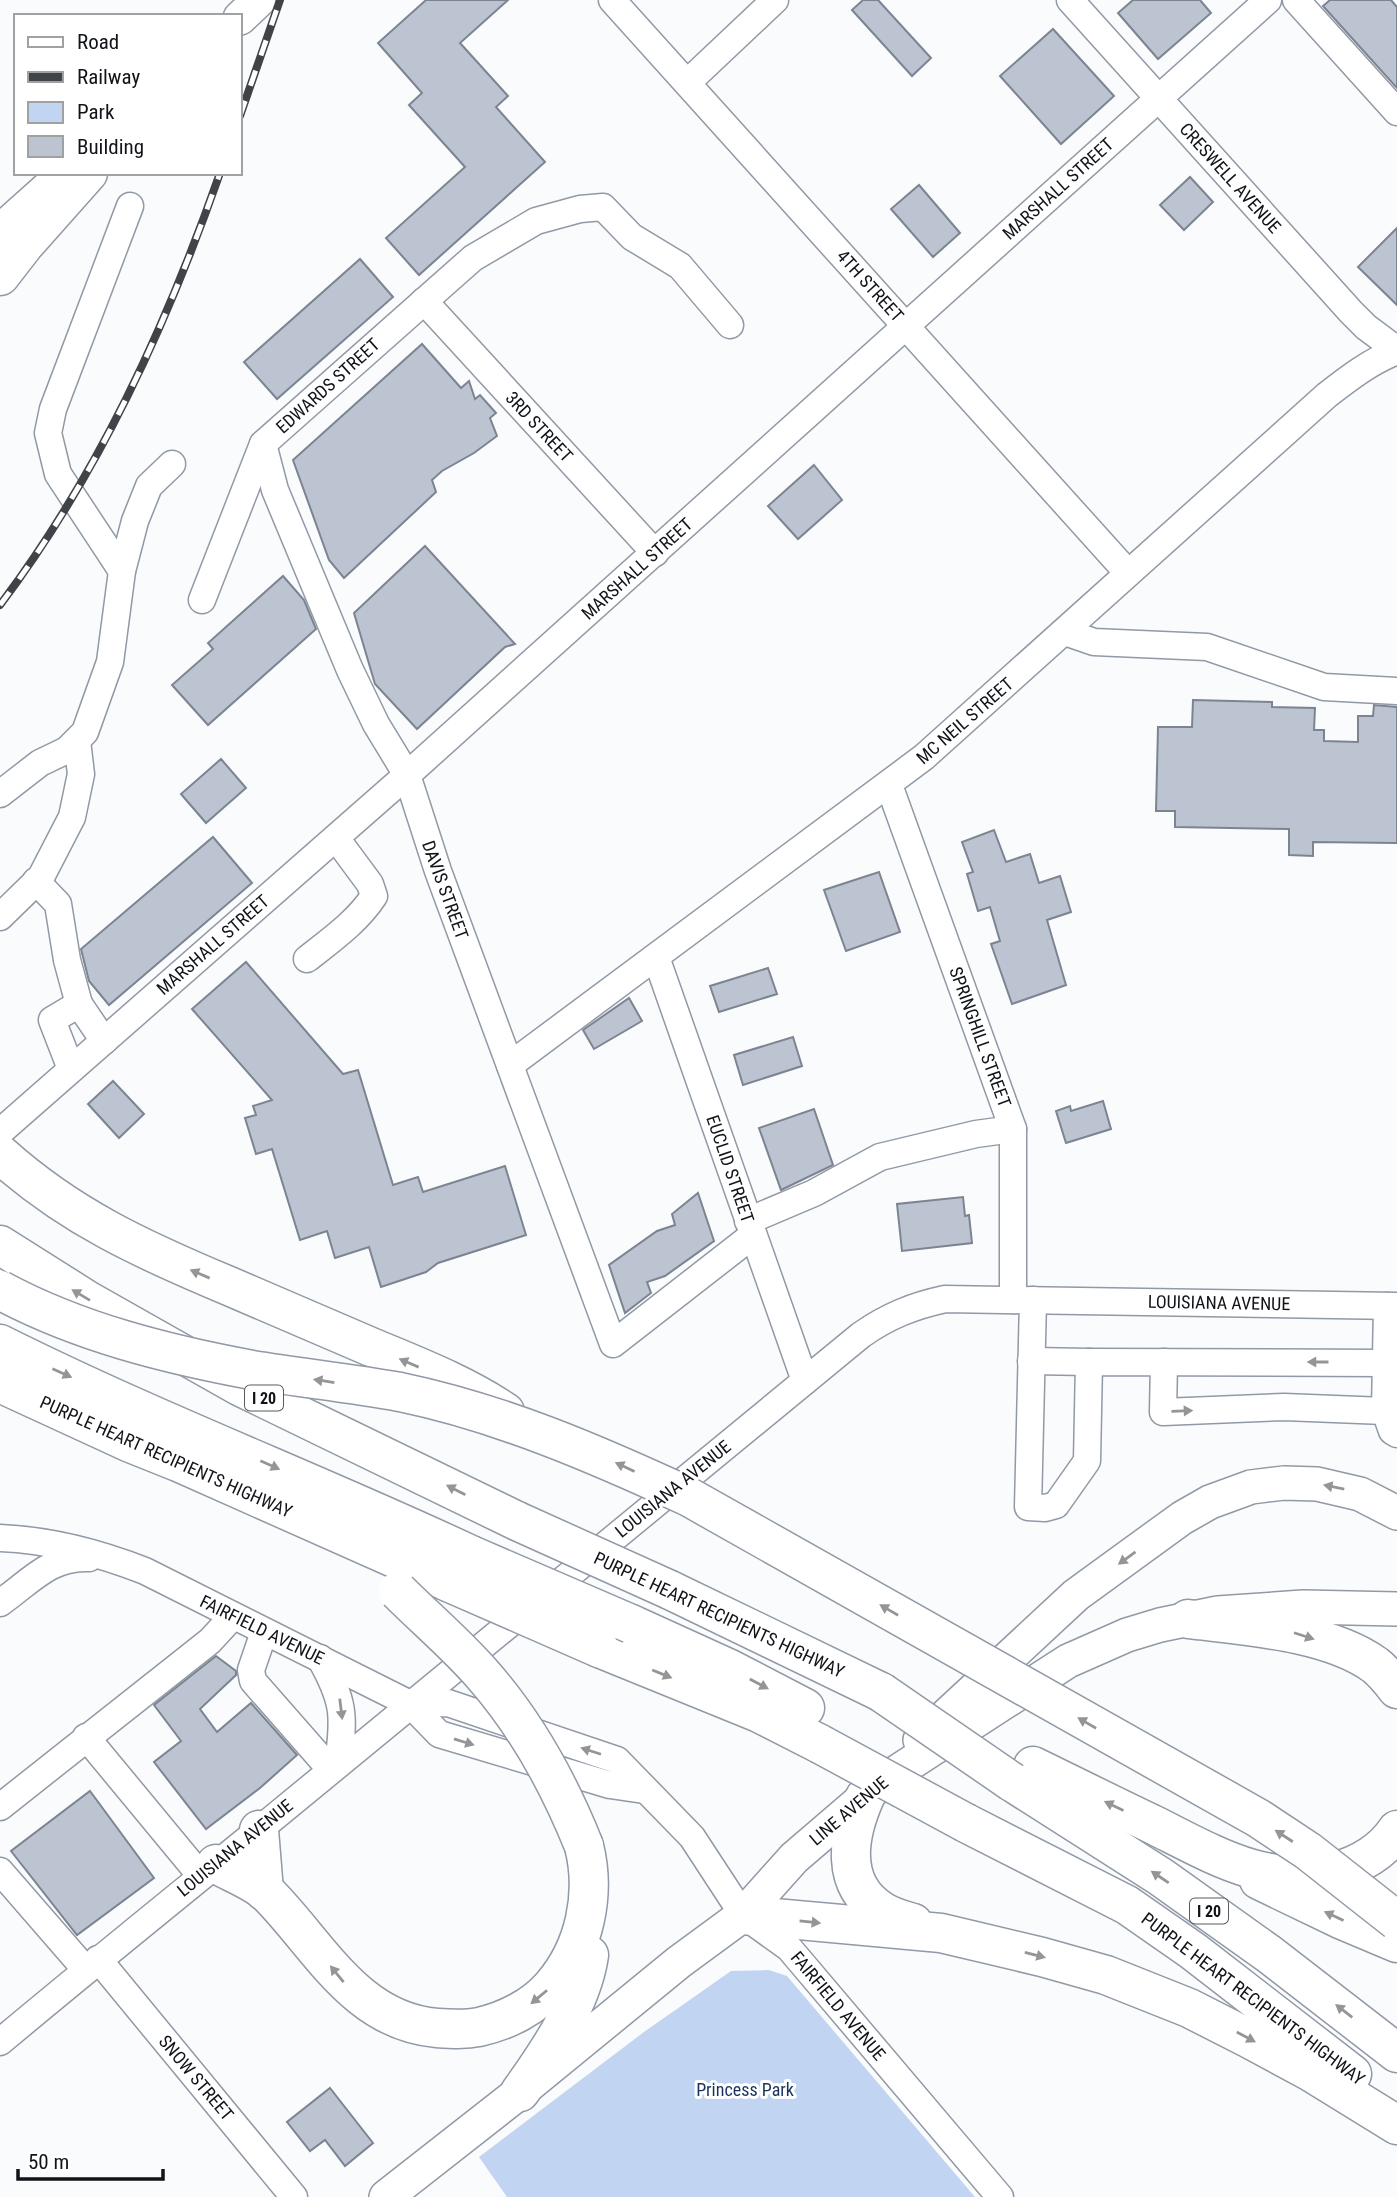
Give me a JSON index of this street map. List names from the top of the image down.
{
  "streets": {
    "highway": ["I 20", "PURPLE HEART RECIPIENTS HIGHWAY"],
    "main road": ["LINE AVENUE"],
    "street": [
      "CRESWELL AVENUE",
      "MARSHALL STREET",
      "4TH STREET",
      "EDWARDS STREET",
      "3RD STREET",
      "MC NEIL STREET",
      "DAVIS STREET",
      "SPRINGHILL STREET",
      "EUCLID STREET",
      "LOUISIANA AVENUE",
      "FAIRFIELD AVENUE",
      "SNOW STREET"
    ]
  },
  "crossings": [
    ["CRESWELL AVENUE", "MARSHALL STREET"],
    ["CRESWELL AVENUE", "MC NEIL STREET"],
    ["MARSHALL STREET", "4TH STREET"],
    ["MARSHALL STREET", "3RD STREET"],
    ["MARSHALL STREET", "DAVIS STREET"],
    ["4TH STREET", "MC NEIL STREET"],
    ["EDWARDS STREET", "3RD STREET"],
    ["EDWARDS STREET", "DAVIS STREET"],
    ["MC NEIL STREET", "DAVIS STREET"],
    ["MC NEIL STREET", "SPRINGHILL STREET"],
    ["MC NEIL STREET", "EUCLID STREET"],
    ["DAVIS STREET", "EUCLID STREET"],
    ["SPRINGHILL STREET", "LOUISIANA AVENUE"],
    ["EUCLID STREET", "LOUISIANA AVENUE"],
    ["LOUISIANA AVENUE", "FAIRFIELD AVENUE"],
    ["LOUISIANA AVENUE", "SNOW STREET"],
    ["I 20", "PURPLE HEART RECIPIENTS HIGHWAY"],
    ["FAIRFIELD AVENUE", "LINE AVENUE"]
  ],
  "parks": ["Princess Park"],
  "legend": [
    "Road",
    "Railway",
    "Park",
    "Building"
  ],
  "scale_bar": "50 m"
}
